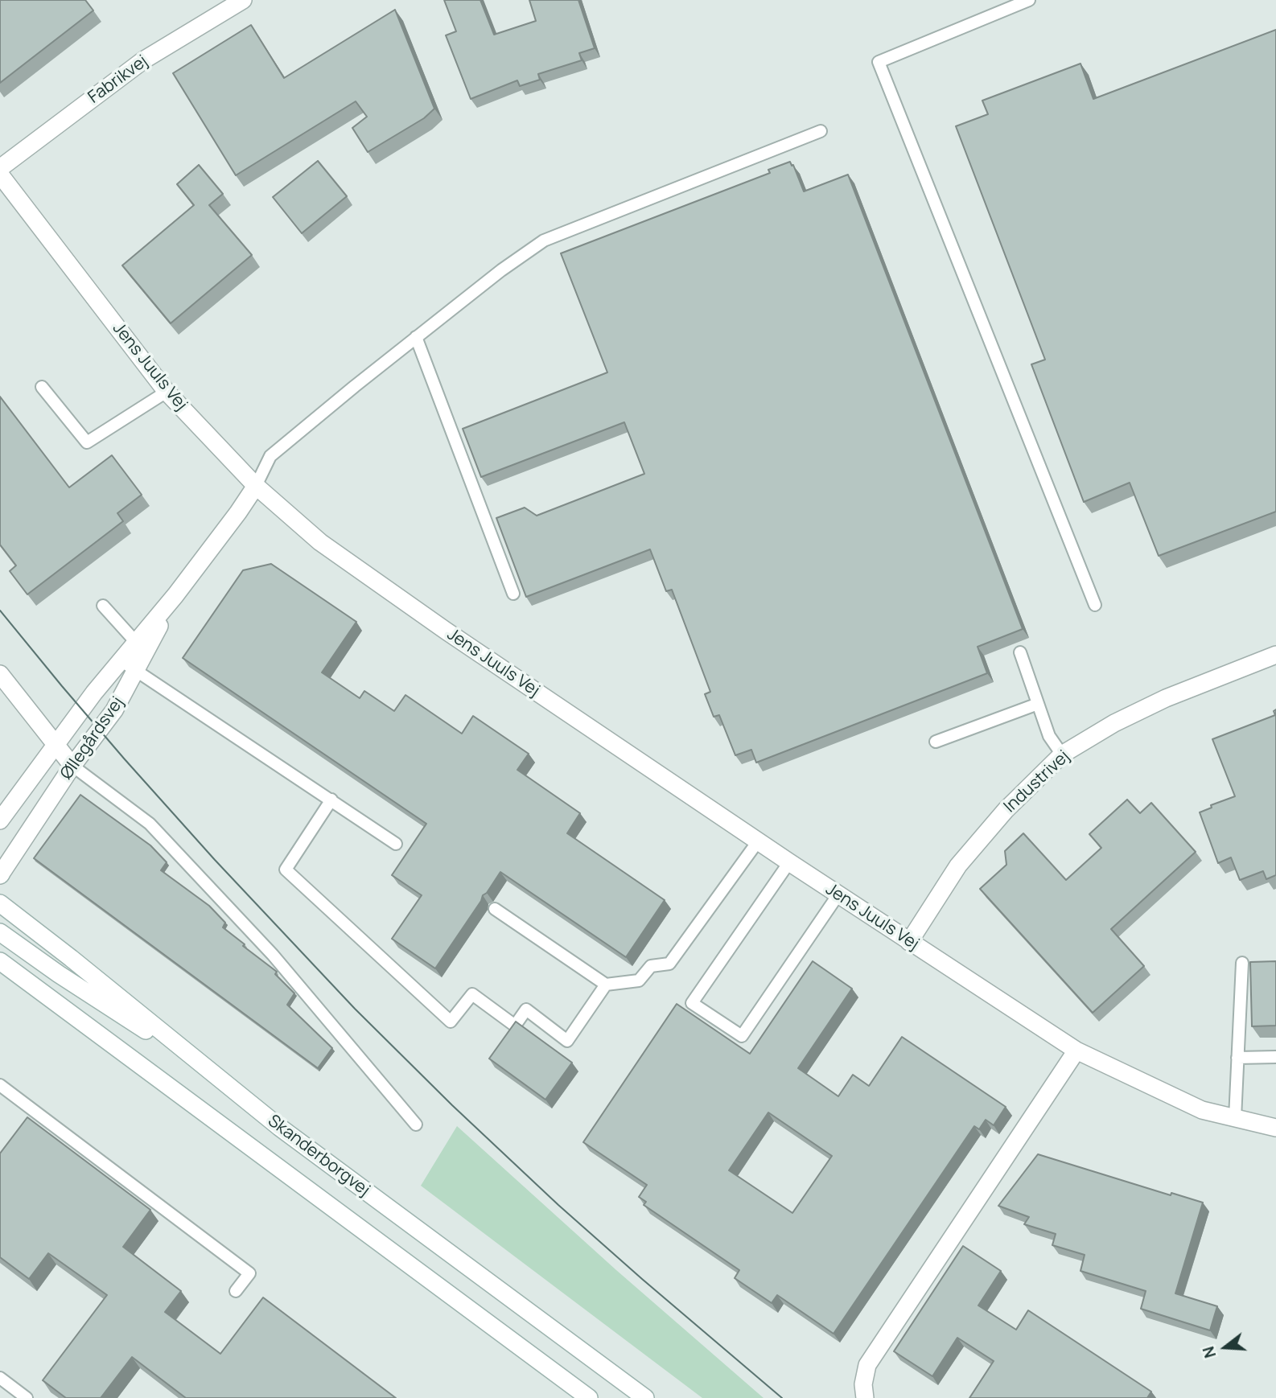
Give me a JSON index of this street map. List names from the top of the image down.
{
  "streets": {
    "street": [
      "Fabrikvej",
      "Jens Juuls Vej",
      "Øllegårdsvej",
      "Industrivej",
      "Skanderborgvej"
    ]
  },
  "crossings": [
    ["Jens Juuls Vej", "Øllegårdsvej"],
    ["Jens Juuls Vej", "Industrivej"]
  ],
  "north": "left"
}
